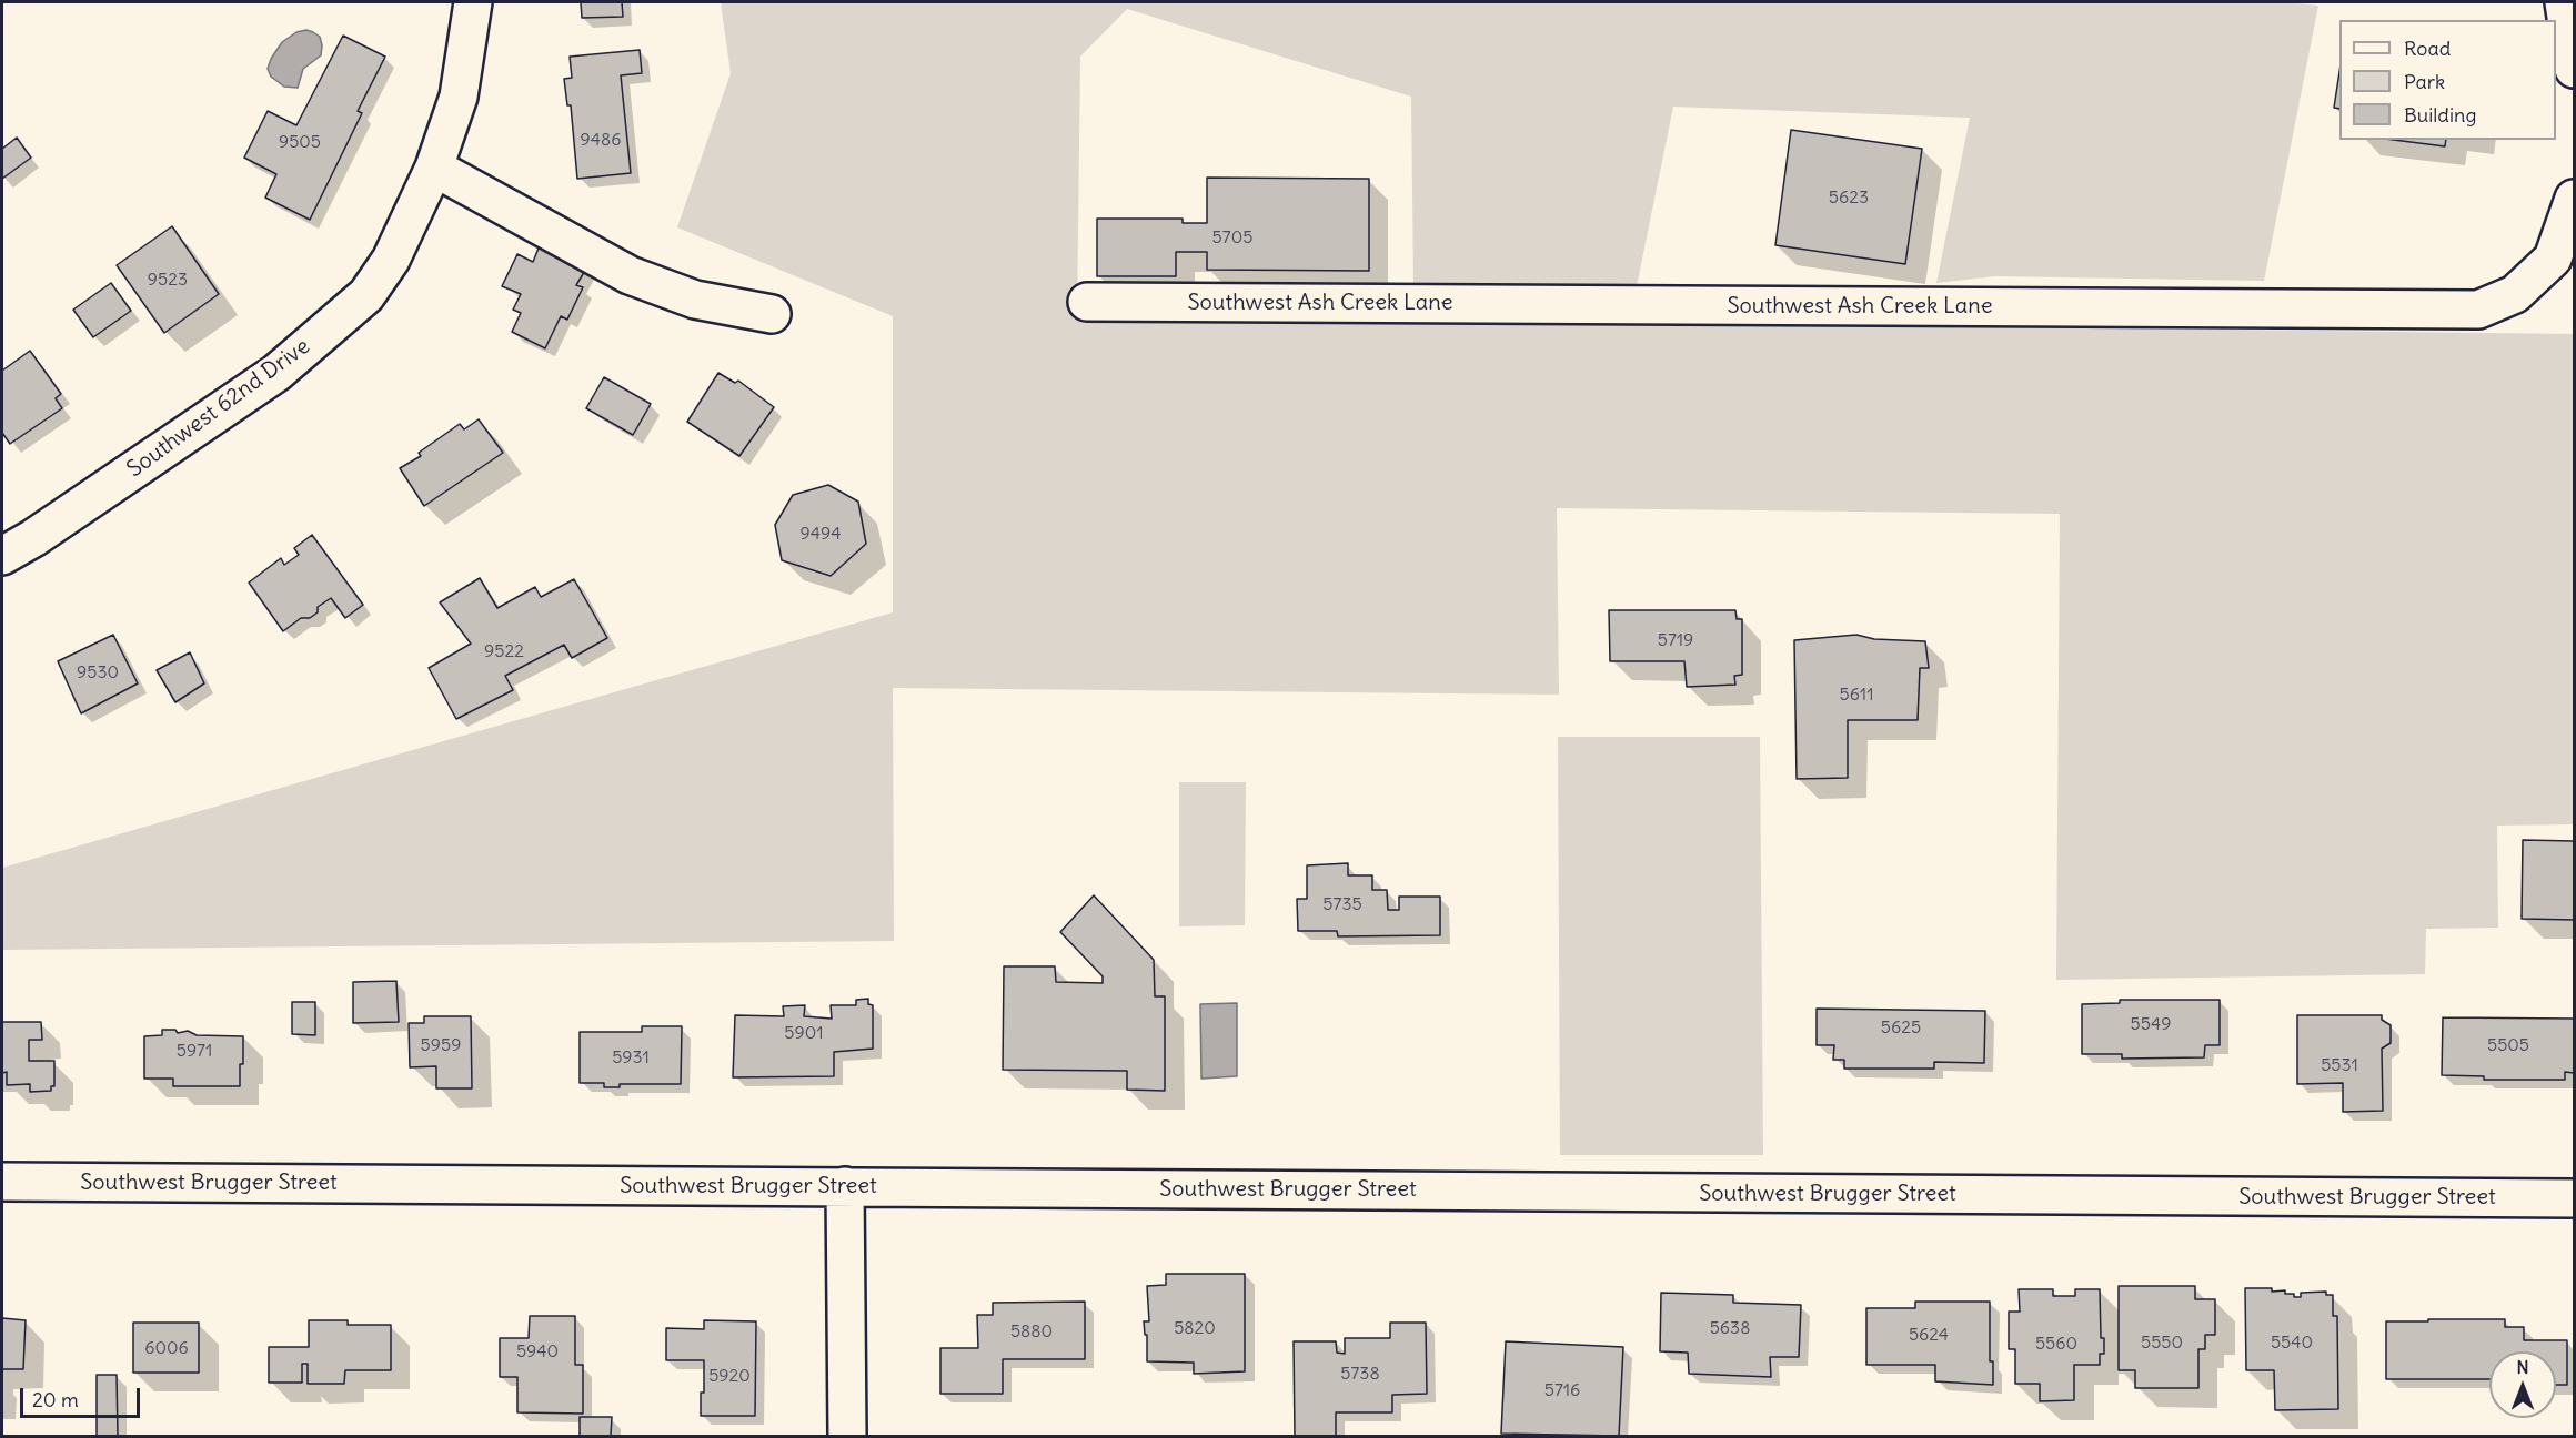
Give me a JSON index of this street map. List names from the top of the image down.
{
  "streets": {
    "street": ["Southwest Ash Creek Lane", "Southwest 62nd Drive", "Southwest Brugger Street"]
  },
  "house_numbers": [
    "9486",
    "9505",
    "5623",
    "5705",
    "9523",
    "9494",
    "5719",
    "9522",
    "9530",
    "5611",
    "5735",
    "5549",
    "5625",
    "5901",
    "5959",
    "5505",
    "5971",
    "5931",
    "5531",
    "5820",
    "5638",
    "5880",
    "5624",
    "5550",
    "5540",
    "5560",
    "6006",
    "5940",
    "5738",
    "5920",
    "5716"
  ],
  "legend": ["Road", "Park", "Building"],
  "scale_bar": "20 m",
  "north": "top"
}
